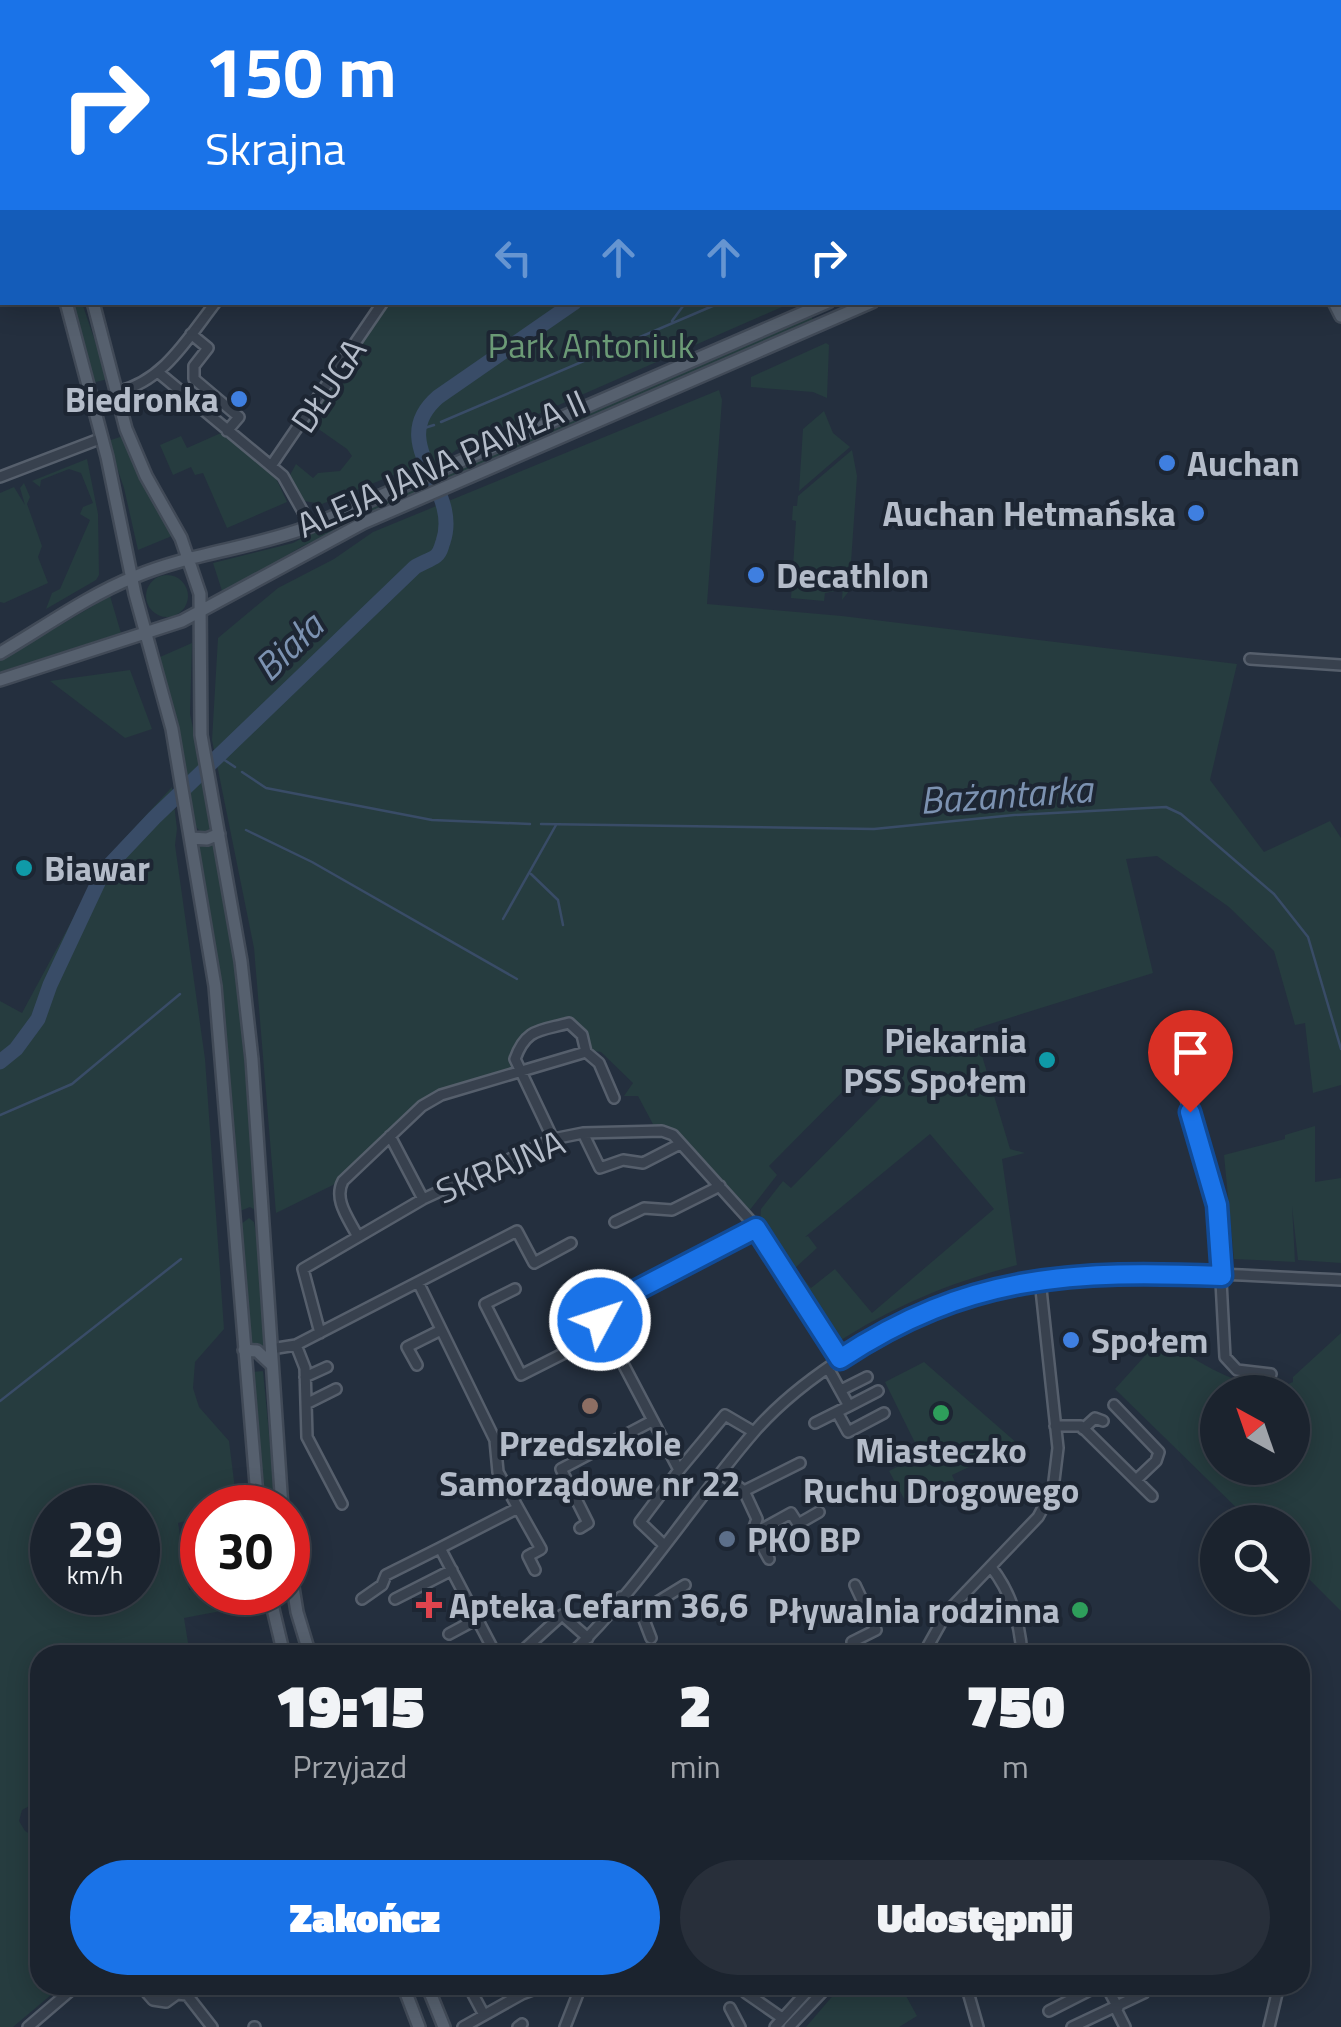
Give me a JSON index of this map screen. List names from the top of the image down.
{
  "streets": {
    "main road": ["ALEJA JANA PAWŁA II"],
    "street": ["DŁUGA", "SKRAJNA"]
  },
  "water": ["Biała", "Bażantarka"],
  "parks": ["Park Antoniuk"],
  "places": {
    "other": [
      "Biedronka",
      "Auchan",
      "Auchan Hetmańska",
      "Decathlon",
      "Biawar",
      "Piekarnia PSS Społem",
      "Społem",
      "Przedszkole Samorządowe nr 22",
      "Miasteczko Ruchu Drogowego",
      "PKO BP",
      "Pływalnia rodzinna"
    ],
    "health": ["Apteka Cefarm 36,6"]
  },
  "north": "top left",
  "page": {
    "turn": ["150 m", "Skrajna"],
    "speed": "29 km/h",
    "limit": "30",
    "eta": [
      "19:15",
      "Przyjazd",
      "2",
      "min",
      "750",
      "m"
    ],
    "buttons": ["Zakończ", "Udostępnij"]
  }
}
